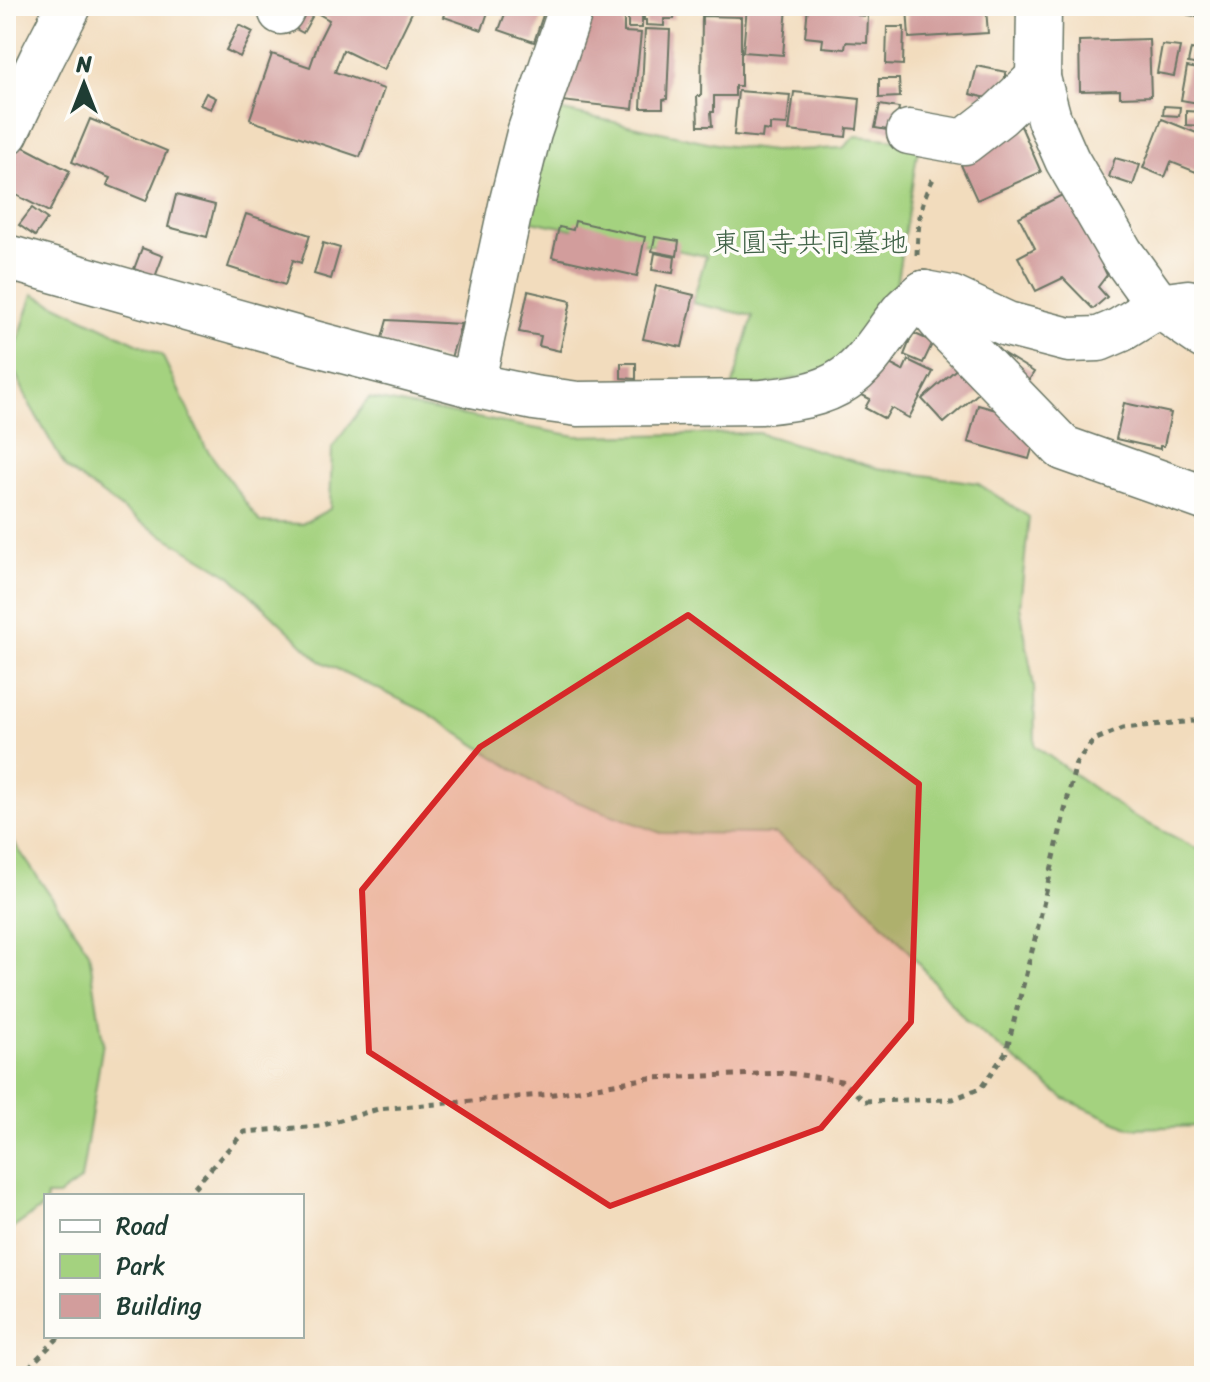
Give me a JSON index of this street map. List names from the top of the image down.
{
  "parks": ["東圓寺共同墓地"],
  "legend": ["Road", "Park", "Building"],
  "north": "top"
}
